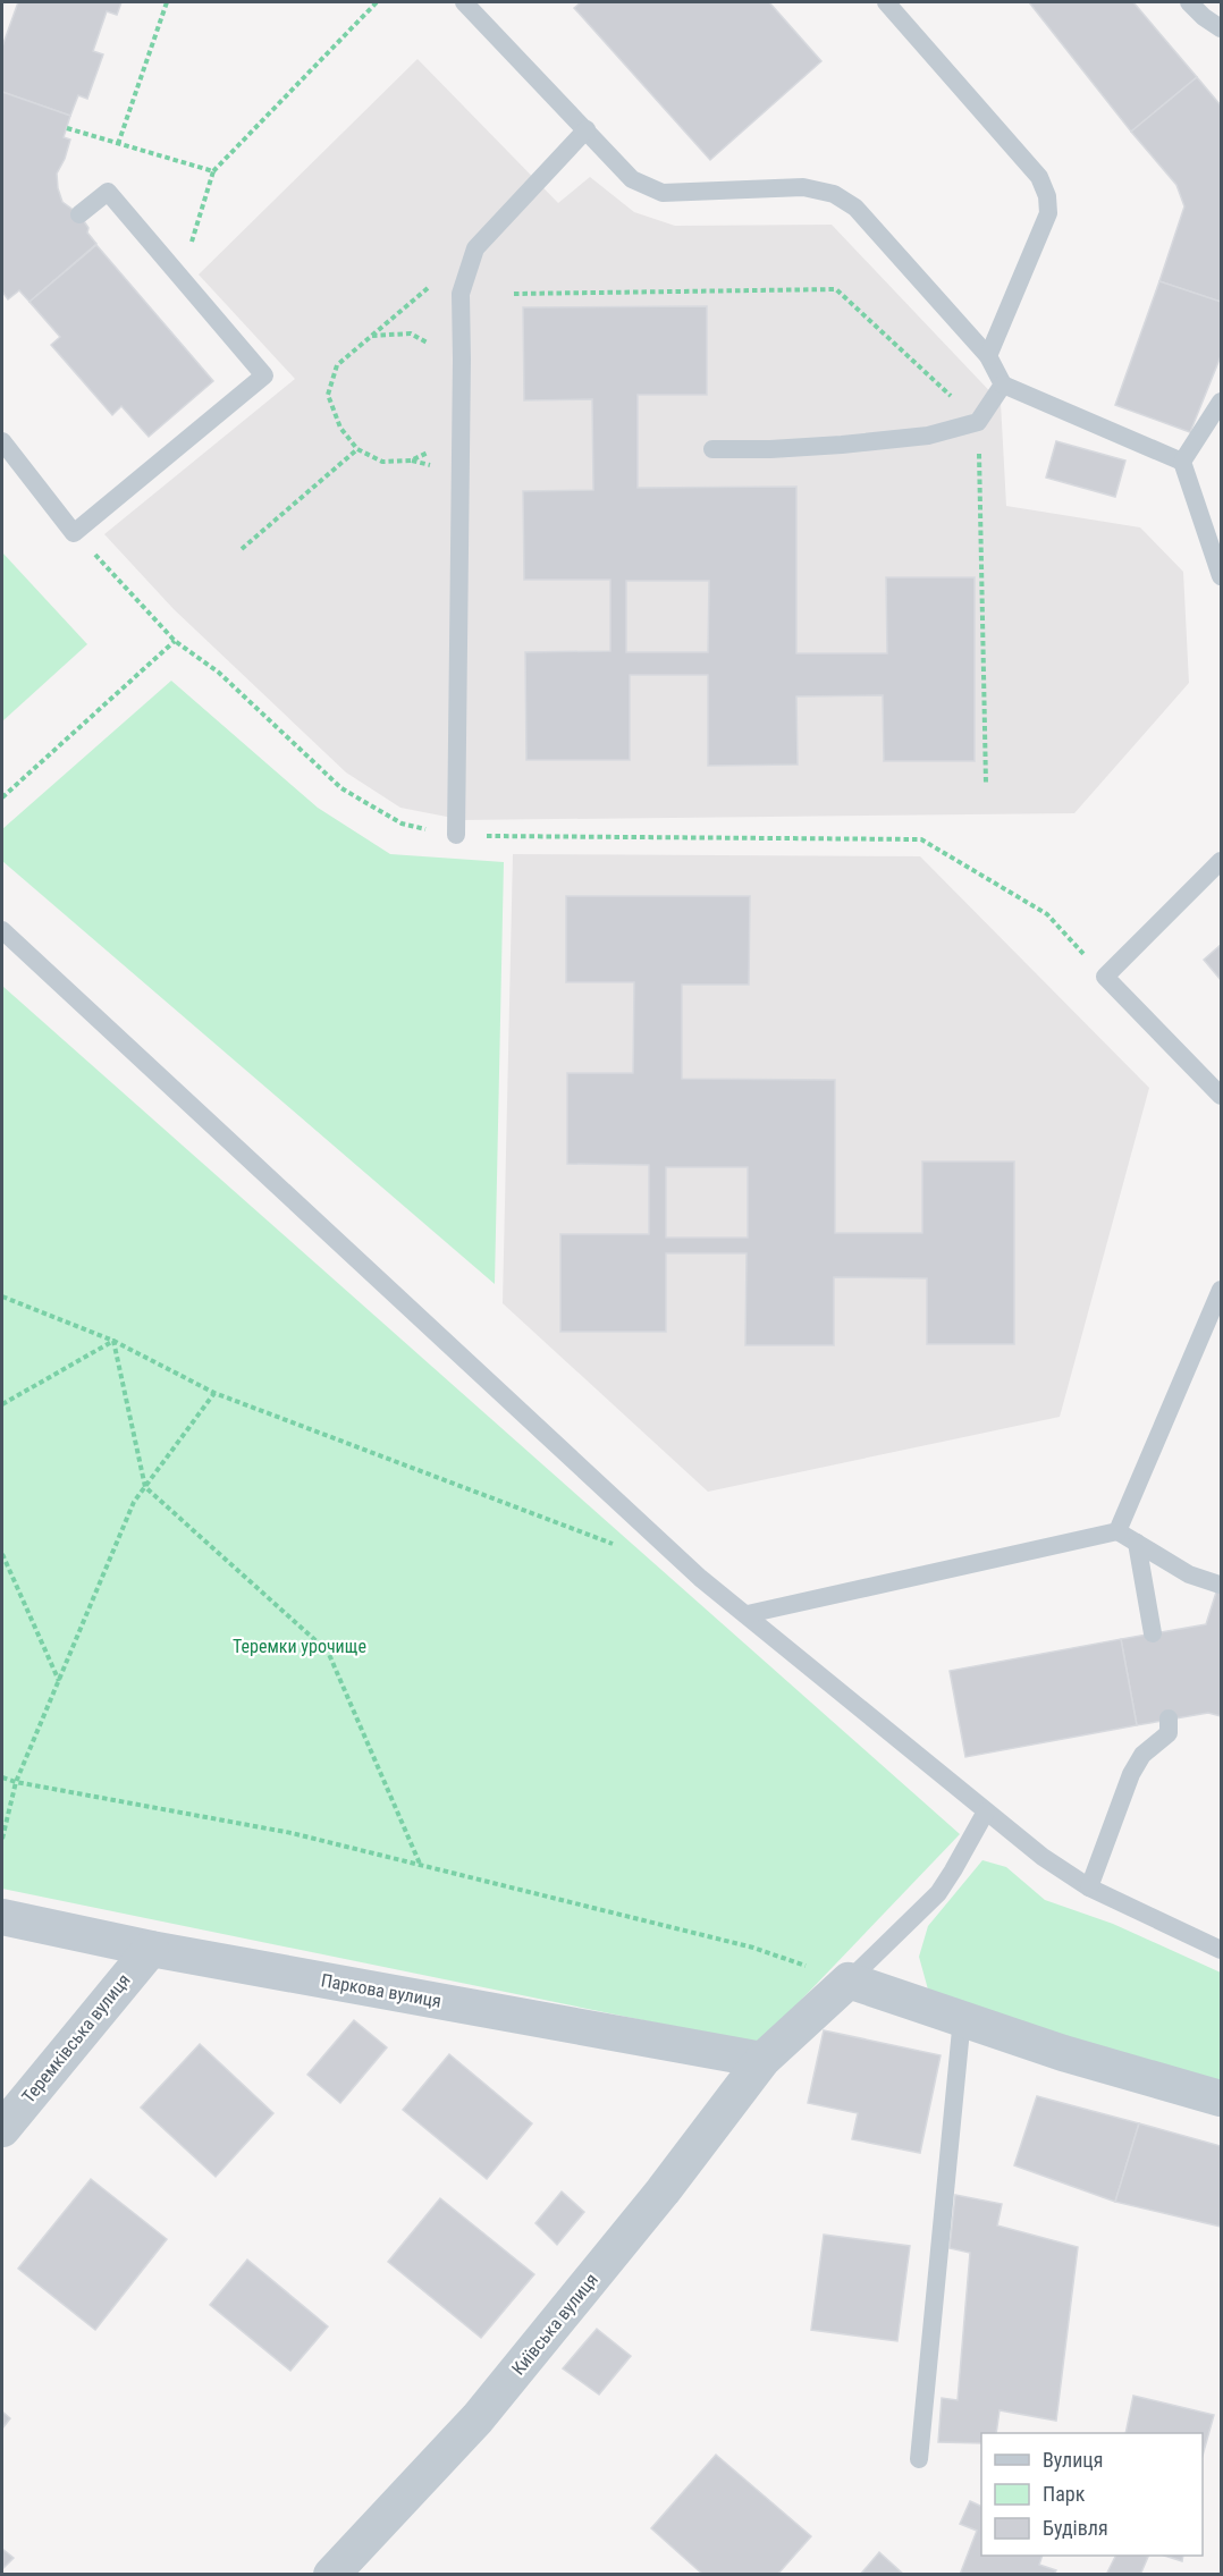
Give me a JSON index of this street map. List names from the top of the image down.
{
  "streets": {
    "street": ["Паркова вулиця", "Теремківська вулиця", "Київська вулиця"]
  },
  "crossings": [
    ["Паркова вулиця", "Теремківська вулиця"],
    ["Паркова вулиця", "Київська вулиця"]
  ],
  "parks": ["Теремки урочище"],
  "legend": ["Вулиця", "Парк", "Будівля"]
}
